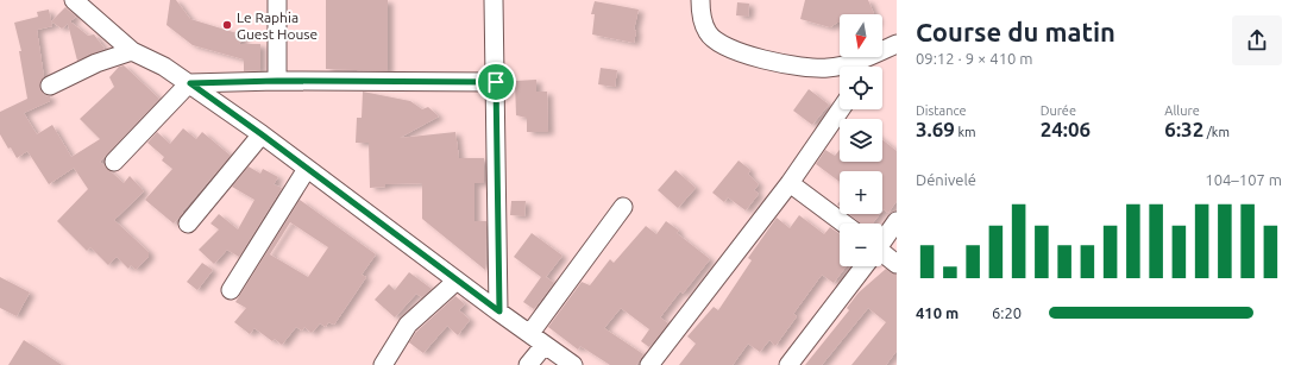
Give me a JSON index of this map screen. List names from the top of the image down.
{
  "places": ["Le Raphia Guest House"],
  "north": "bottom",
  "page": {
    "heading": ["Course du matin", "09:12 · 9 × 410 m"],
    "map_buttons": ["+", "−"],
    "stats": [
      ["Distance", "3.69 km"],
      ["Durée", "24:06"],
      ["Allure", "6:32 /km"]
    ],
    "chart": ["Dénivelé", "104–107 m"],
    "list": [
      {
        "name": "410 m",
        "note": "6:20"
      }
    ]
  }
}
